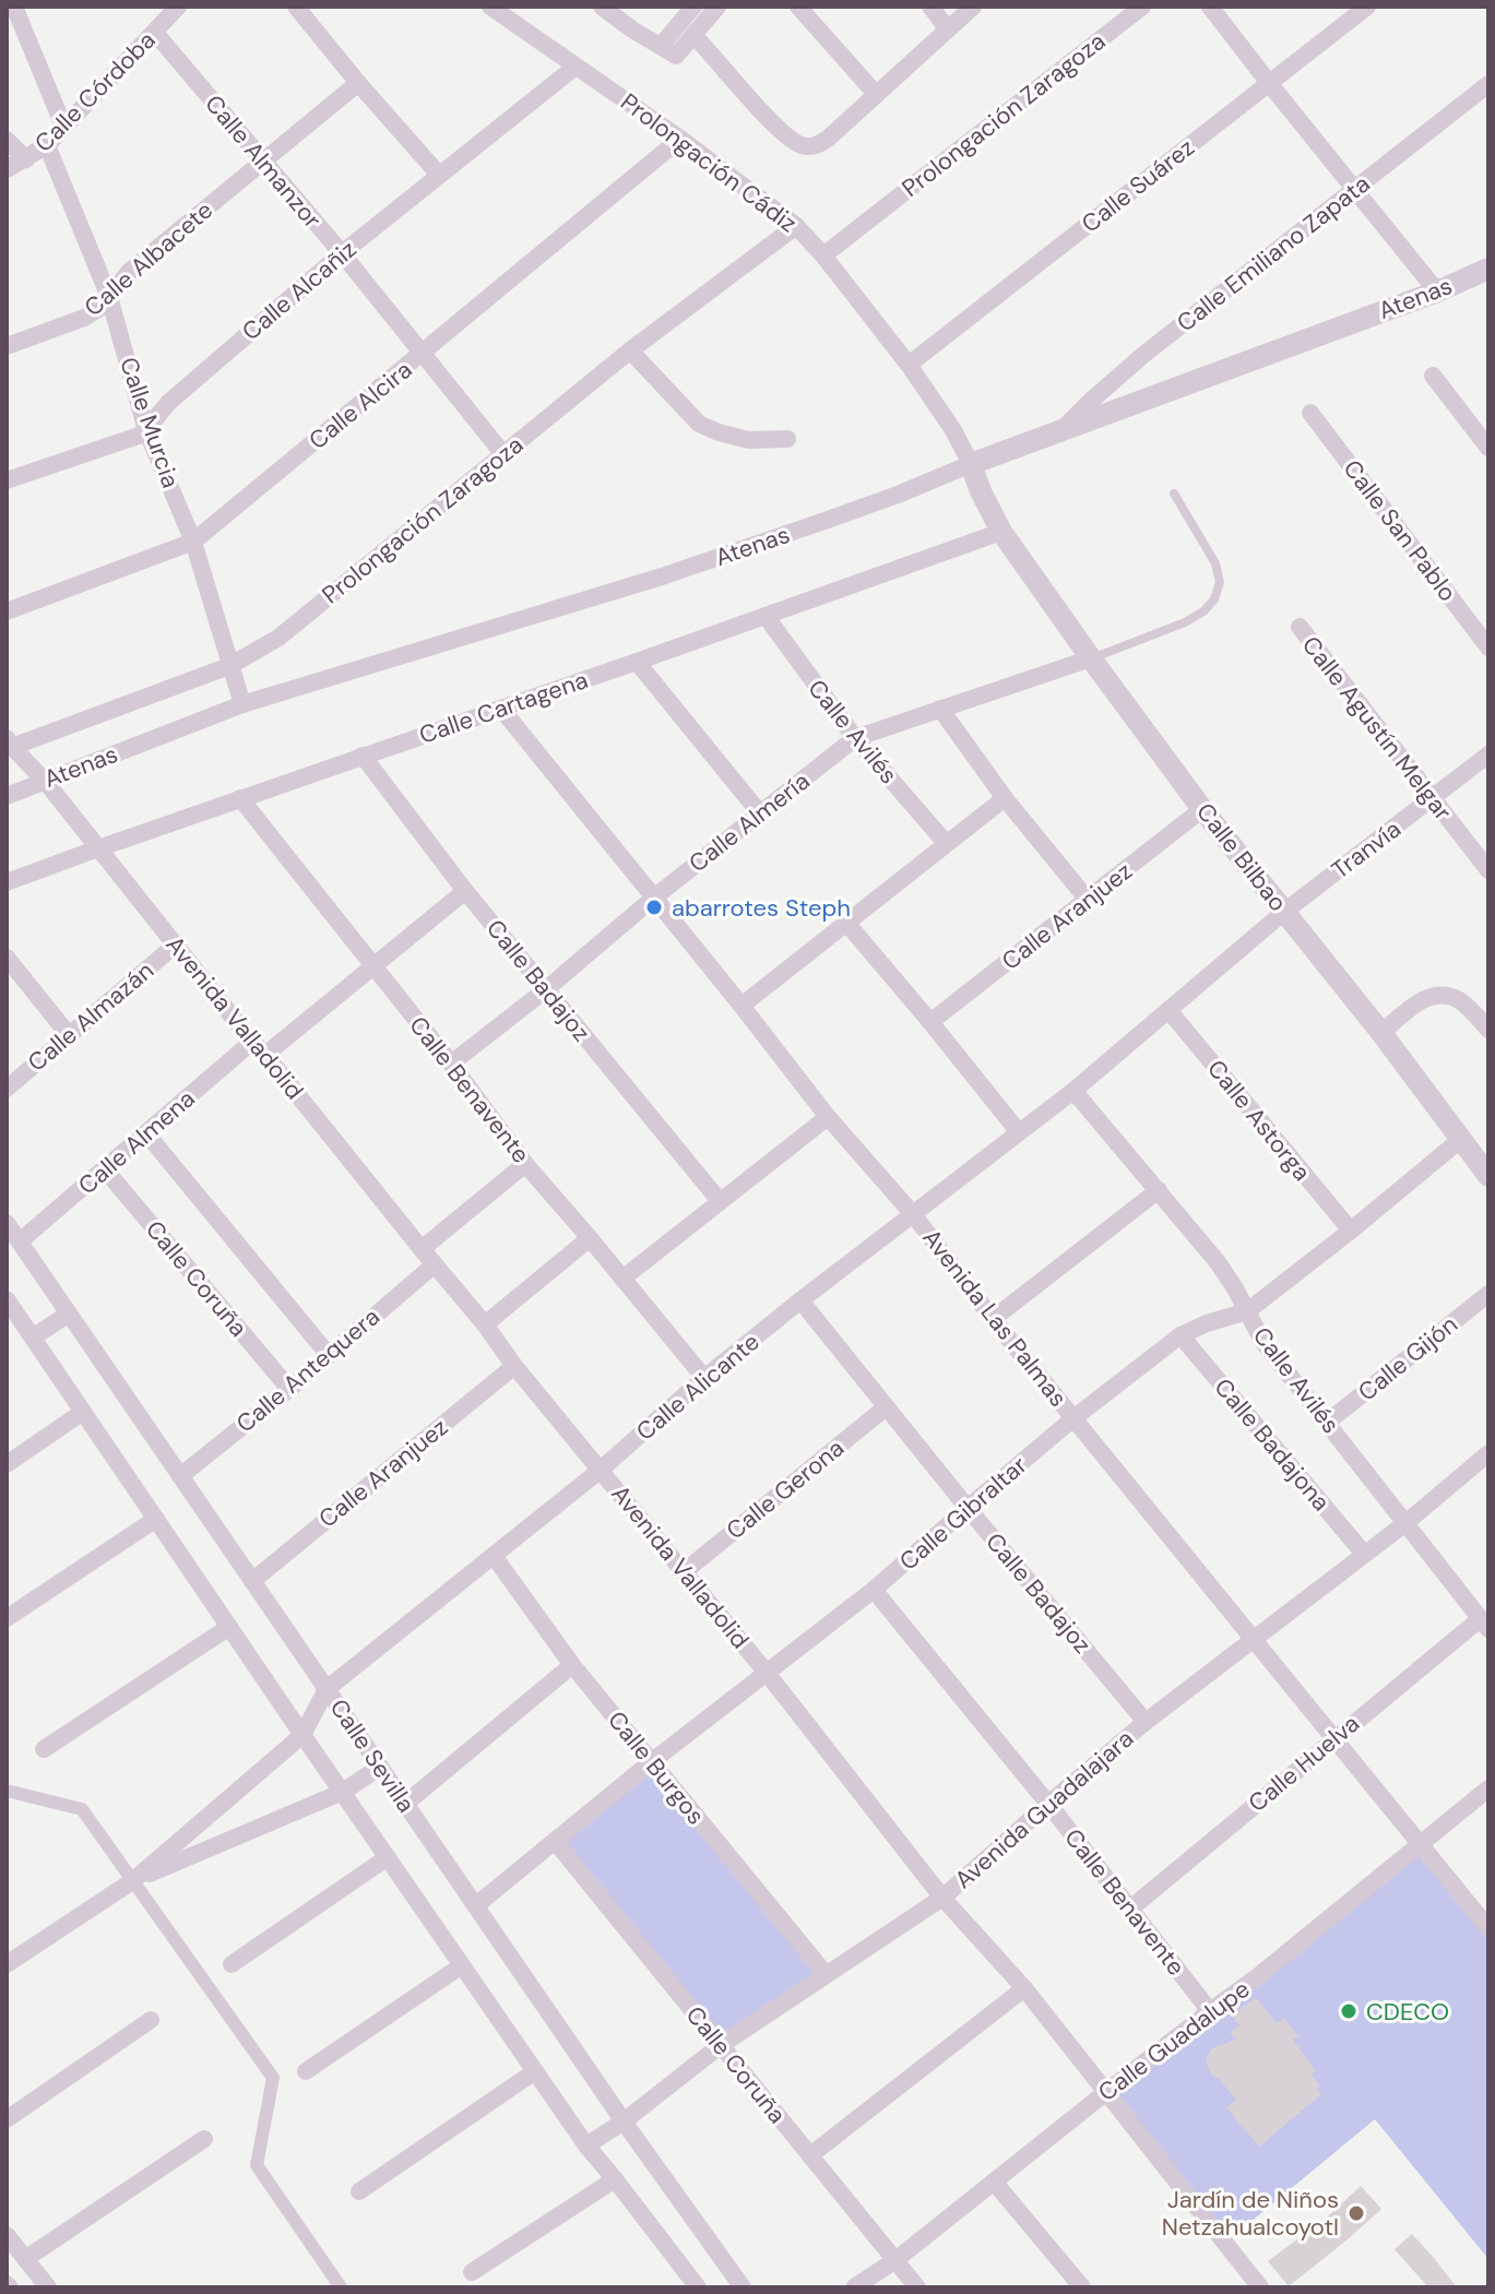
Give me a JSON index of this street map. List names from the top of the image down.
{
  "streets": {
    "street": [
      "Calle Córdoba",
      "Prolongación Zaragoza",
      "Calle Almanzor",
      "Prolongación Cádiz",
      "Calle Suárez",
      "Calle Emiliano Zapata",
      "Calle Albacete",
      "Calle Alcañiz",
      "Atenas",
      "Calle Alcira",
      "Calle Murcia",
      "Calle San Pablo",
      "Calle Cartagena",
      "Calle Agustín Melgar",
      "Calle Avilés",
      "Calle Almería",
      "Tranvía",
      "Calle Bilbao",
      "Calle Aranjuez",
      "Calle Badajoz",
      "Calle Almazán",
      "Avenida Valladolid",
      "Calle Benavente",
      "Calle Astorga",
      "Calle Almena",
      "Calle Coruña",
      "Avenida Las Palmas",
      "Calle Gijón",
      "Calle Antequera",
      "Calle Alicante",
      "Calle Badajona",
      "Calle Gerona",
      "Calle Gibraltar",
      "Calle Sevilla",
      "Calle Huelva",
      "Calle Burgos",
      "Avenida Guadalajara",
      "Calle Guadalupe"
    ]
  },
  "crossings": [
    ["Calle Córdoba", "Calle Almanzor"],
    ["Calle Córdoba", "Calle Murcia"],
    ["Prolongación Zaragoza", "Calle Almanzor"],
    ["Prolongación Zaragoza", "Prolongación Cádiz"],
    ["Prolongación Zaragoza", "Calle Murcia"],
    ["Prolongación Zaragoza", "Avenida Valladolid"],
    ["Calle Almanzor", "Calle Albacete"],
    ["Calle Almanzor", "Calle Alcañiz"],
    ["Calle Almanzor", "Calle Alcira"],
    ["Prolongación Cádiz", "Calle Suárez"],
    ["Prolongación Cádiz", "Calle Alcañiz"],
    ["Prolongación Cádiz", "Atenas"],
    ["Prolongación Cádiz", "Calle Alcira"],
    ["Prolongación Cádiz", "Calle Cartagena"],
    ["Prolongación Cádiz", "Calle Bilbao"],
    ["Calle Emiliano Zapata", "Atenas"],
    ["Calle Albacete", "Calle Murcia"],
    ["Calle Alcañiz", "Calle Murcia"],
    ["Atenas", "Calle Murcia"],
    ["Atenas", "Avenida Valladolid"],
    ["Calle Alcira", "Calle Murcia"],
    ["Calle Cartagena", "Calle Avilés"],
    ["Calle Cartagena", "Calle Bilbao"],
    ["Calle Cartagena", "Calle Badajoz"],
    ["Calle Cartagena", "Avenida Valladolid"],
    ["Calle Cartagena", "Calle Benavente"],
    ["Calle Cartagena", "Avenida Las Palmas"],
    ["Calle Agustín Melgar", "Tranvía"],
    ["Calle Avilés", "Calle Almería"],
    ["Calle Avilés", "Calle Gijón"],
    ["Calle Avilés", "Calle Alicante"],
    ["Calle Avilés", "Calle Gibraltar"],
    ["Calle Avilés", "Calle Huelva"],
    ["Calle Avilés", "Avenida Guadalajara"],
    ["Calle Almería", "Calle Bilbao"],
    ["Calle Almería", "Calle Badajoz"],
    ["Calle Almería", "Calle Benavente"],
    ["Calle Almería", "Avenida Las Palmas"],
    ["Tranvía", "Calle Bilbao"],
    ["Tranvía", "Calle Alicante"],
    ["Calle Bilbao", "Calle Aranjuez"],
    ["Calle Bilbao", "Calle Alicante"],
    ["Calle Bilbao", "Calle Gibraltar"],
    ["Calle Aranjuez", "Avenida Valladolid"],
    ["Calle Aranjuez", "Calle Sevilla"],
    ["Calle Badajoz", "Calle Almena"],
    ["Calle Badajoz", "Calle Alicante"],
    ["Calle Badajoz", "Calle Gerona"],
    ["Calle Badajoz", "Calle Gibraltar"],
    ["Calle Badajoz", "Avenida Guadalajara"],
    ["Calle Almazán", "Avenida Valladolid"],
    ["Avenida Valladolid", "Calle Almena"],
    ["Avenida Valladolid", "Calle Antequera"],
    ["Avenida Valladolid", "Calle Alicante"],
    ["Avenida Valladolid", "Calle Gerona"],
    ["Avenida Valladolid", "Calle Gibraltar"],
    ["Avenida Valladolid", "Avenida Guadalajara"],
    ["Avenida Valladolid", "Calle Guadalupe"],
    ["Calle Benavente", "Calle Almena"],
    ["Calle Benavente", "Calle Alicante"],
    ["Calle Benavente", "Calle Gibraltar"],
    ["Calle Benavente", "Calle Huelva"],
    ["Calle Benavente", "Avenida Guadalajara"],
    ["Calle Benavente", "Calle Guadalupe"],
    ["Calle Astorga", "Calle Alicante"],
    ["Calle Astorga", "Calle Gibraltar"],
    ["Calle Almena", "Calle Coruña"],
    ["Calle Almena", "Calle Sevilla"],
    ["Calle Coruña", "Calle Antequera"],
    ["Calle Coruña", "Calle Gibraltar"],
    ["Calle Coruña", "Avenida Guadalajara"],
    ["Calle Coruña", "Calle Guadalupe"],
    ["Avenida Las Palmas", "Calle Alicante"],
    ["Avenida Las Palmas", "Calle Gibraltar"],
    ["Avenida Las Palmas", "Calle Huelva"],
    ["Avenida Las Palmas", "Avenida Guadalajara"],
    ["Avenida Las Palmas", "Calle Guadalupe"],
    ["Calle Antequera", "Calle Sevilla"],
    ["Calle Alicante", "Calle Sevilla"],
    ["Calle Alicante", "Calle Burgos"],
    ["Calle Badajona", "Calle Gibraltar"],
    ["Calle Badajona", "Avenida Guadalajara"],
    ["Calle Gibraltar", "Calle Sevilla"],
    ["Calle Gibraltar", "Calle Burgos"],
    ["Calle Sevilla", "Avenida Guadalajara"],
    ["Calle Burgos", "Avenida Guadalajara"]
  ],
  "places": ["abarrotes Steph", "CDECO", "Jardín de Niños Netzahualcoyotl"]
}
